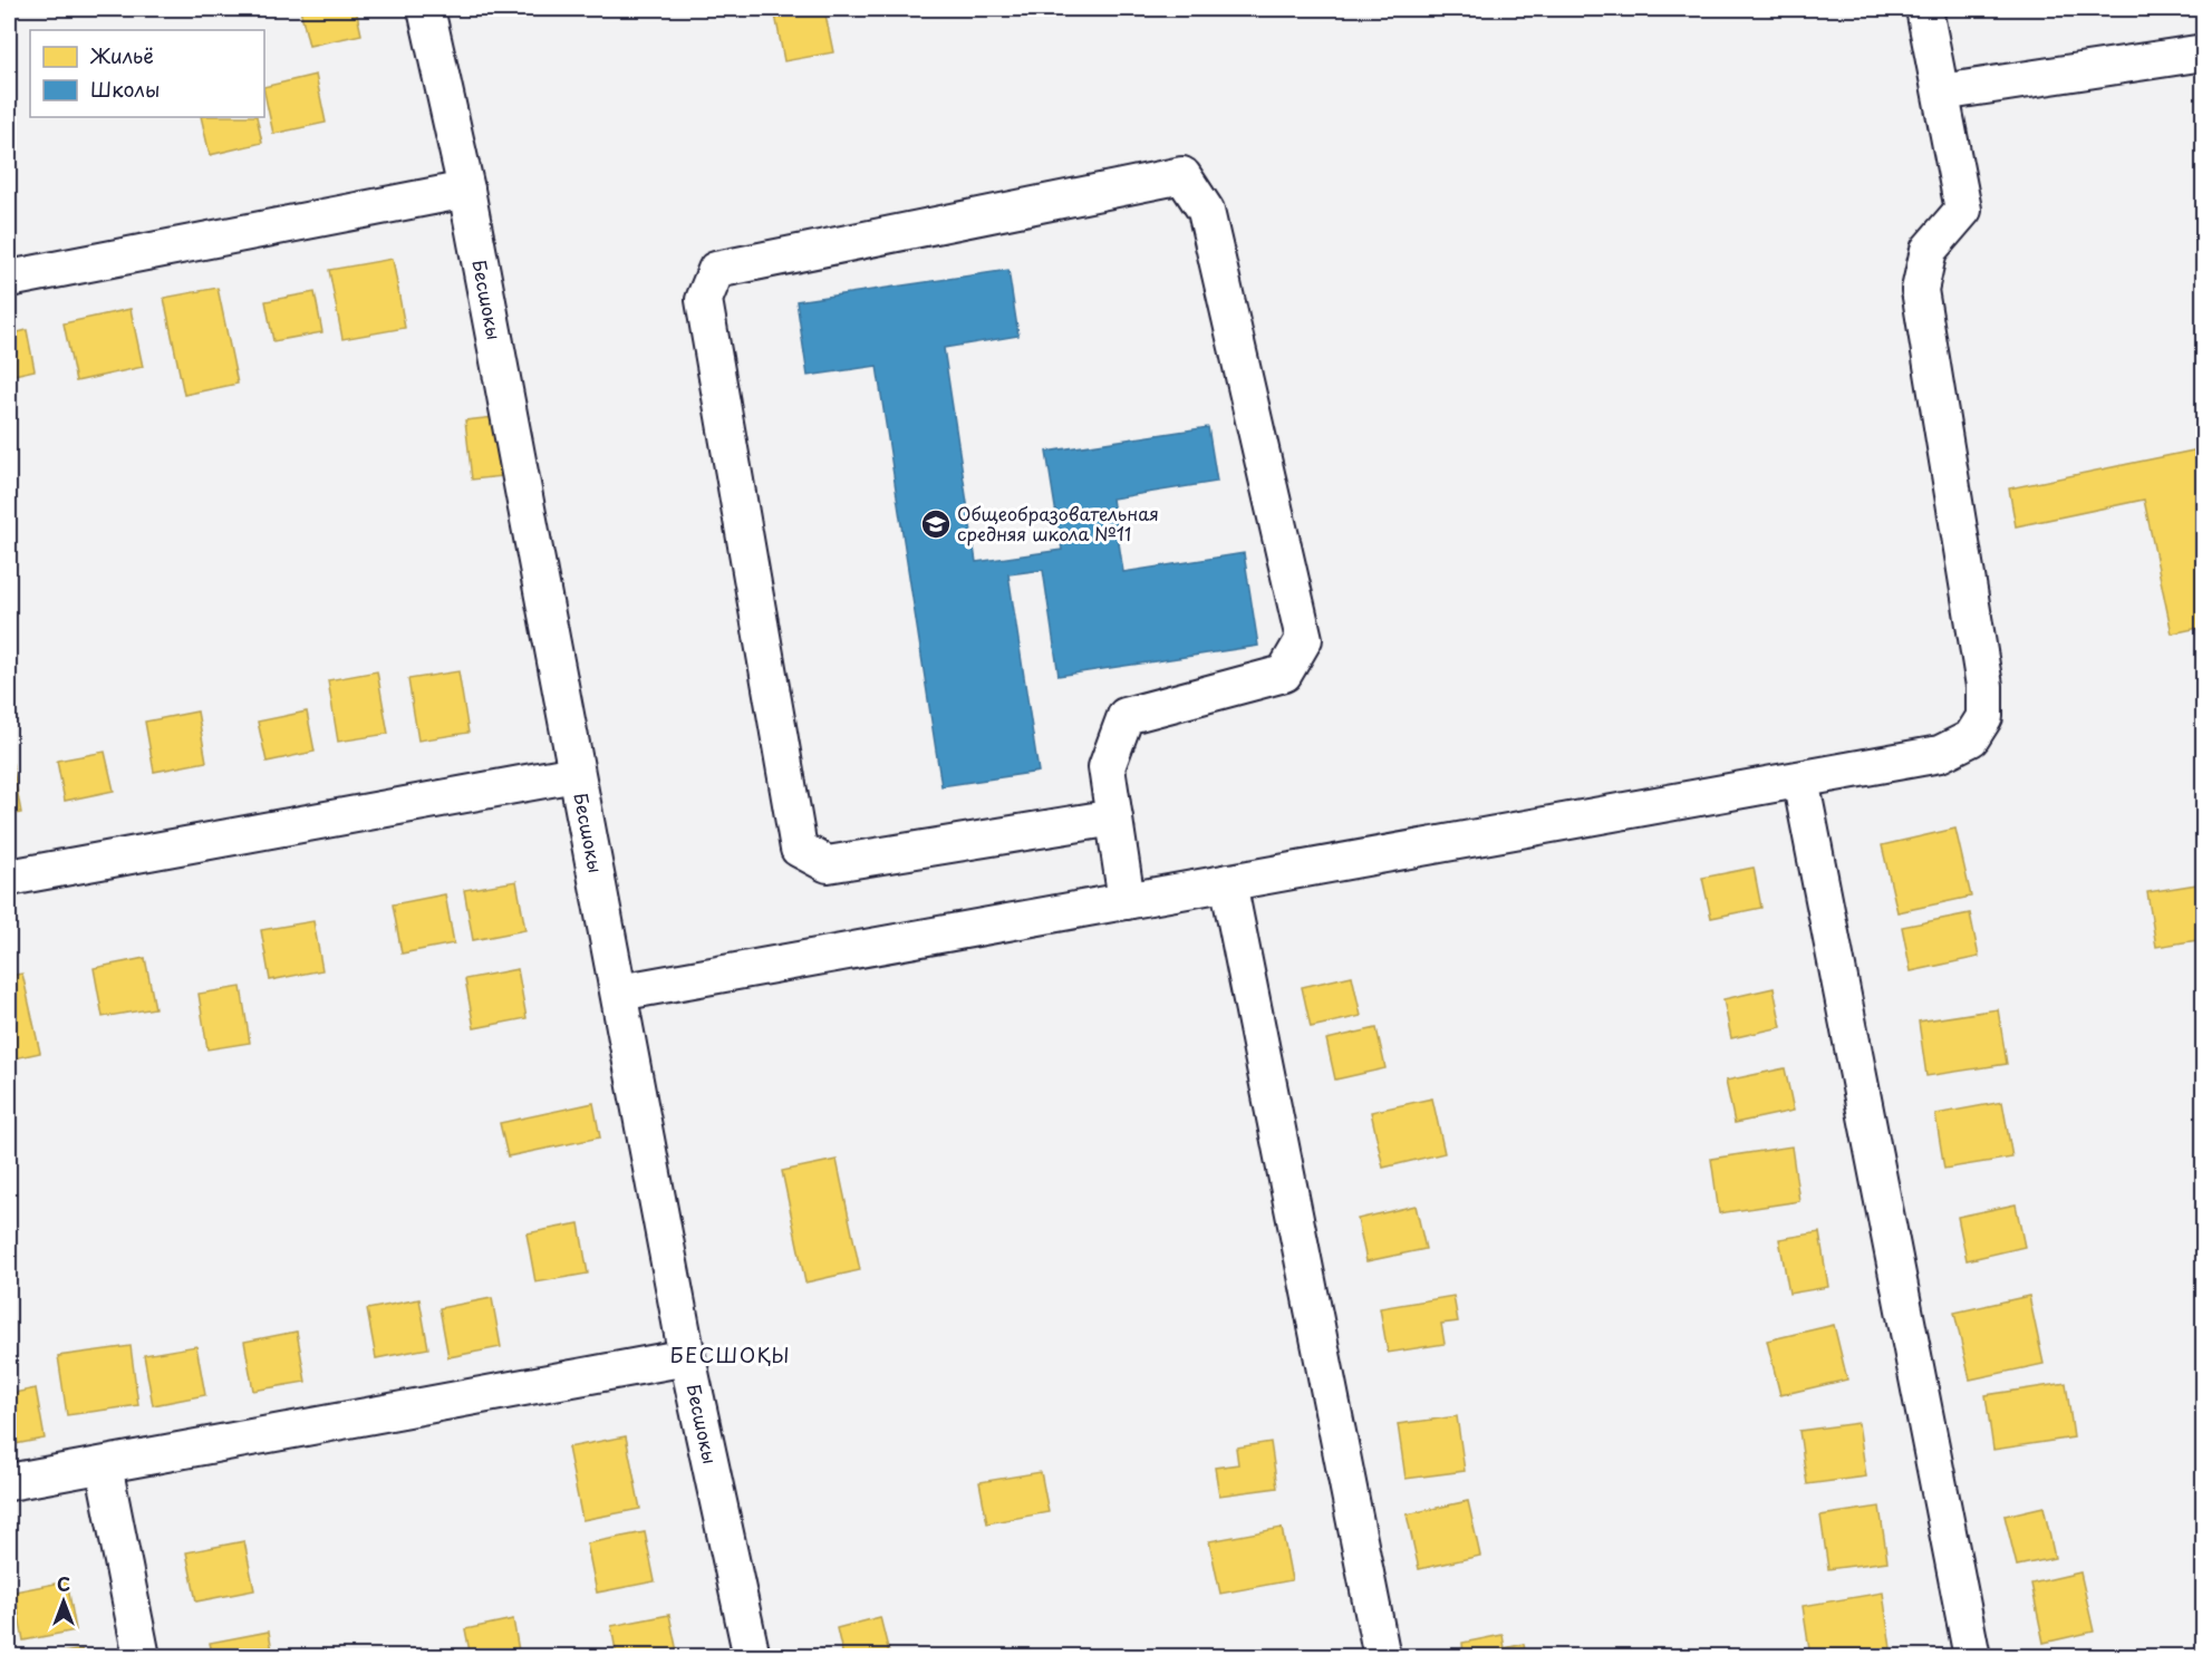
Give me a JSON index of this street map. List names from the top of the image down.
{
  "streets": {
    "street": ["Бесшокы"]
  },
  "districts": ["БЕСШОҚЫ"],
  "places": {
    "school or university": ["Общеобразовательная средняя школа №11"]
  },
  "legend": ["Жильё", "Школы"],
  "north": "top"
}
